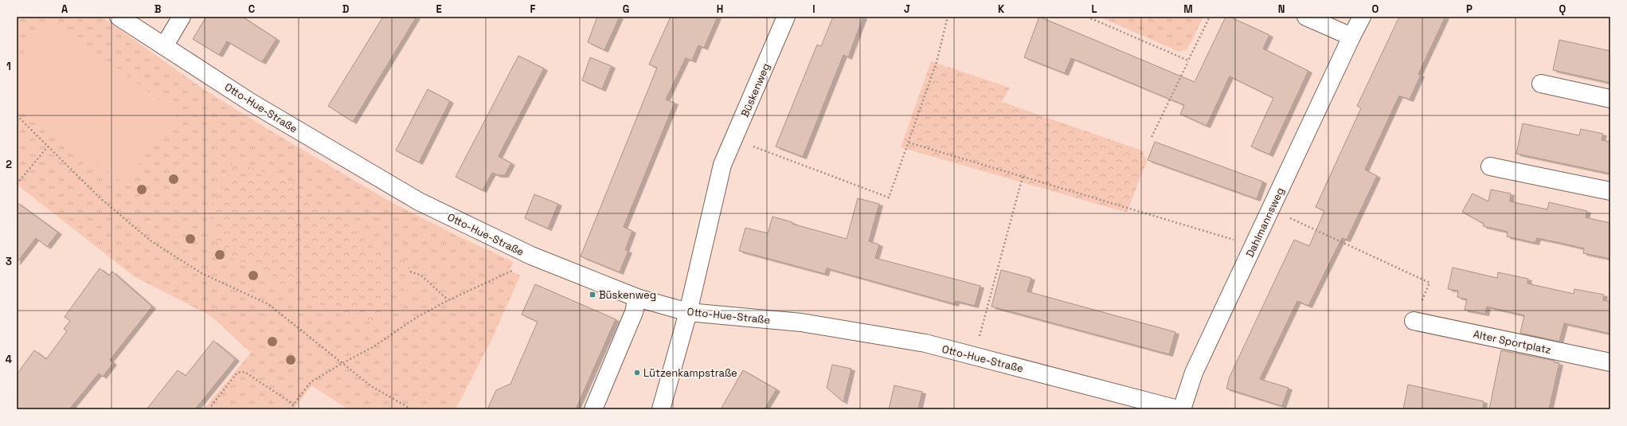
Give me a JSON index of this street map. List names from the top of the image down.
{
  "streets": {
    "street": [
      "Büskenweg",
      "Otto-Hue-Straße",
      "Dahlmannsweg",
      "Alter Sportplatz"
    ]
  },
  "crossings": [
    ["Büskenweg", "Otto-Hue-Straße"]
  ],
  "places": {
    "transit": ["Büskenweg"],
    "other": ["Lützenkampstraße"]
  },
  "grid": {
    "columns": [
      "A",
      "B",
      "C",
      "D",
      "E",
      "F",
      "G",
      "H",
      "I",
      "J",
      "K",
      "L",
      "M",
      "N",
      "O",
      "P",
      "Q"
    ],
    "rows": [
      "1",
      "2",
      "3",
      "4"
    ]
  }
}
